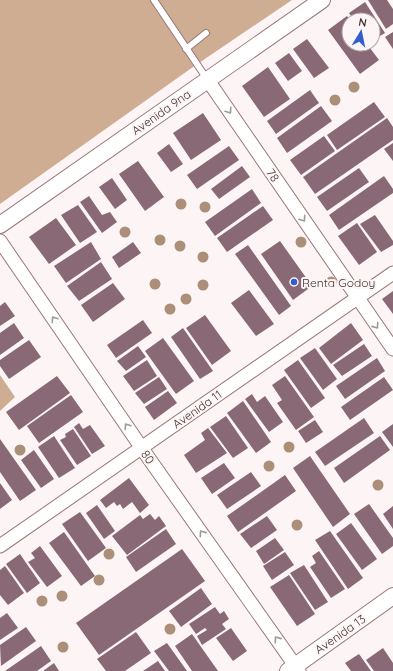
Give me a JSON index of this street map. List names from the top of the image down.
{
  "streets": {
    "street": [
      "Avenida 9na",
      "78",
      "Avenida 11",
      "80",
      "Avenida 13"
    ]
  },
  "crossings": [
    ["Avenida 9na", "78"],
    ["78", "Avenida 11"],
    ["Avenida 11", "80"],
    ["80", "Avenida 13"]
  ],
  "one_way": ["78", "80"],
  "places": ["Renta Godoy"],
  "north": "top"
}
